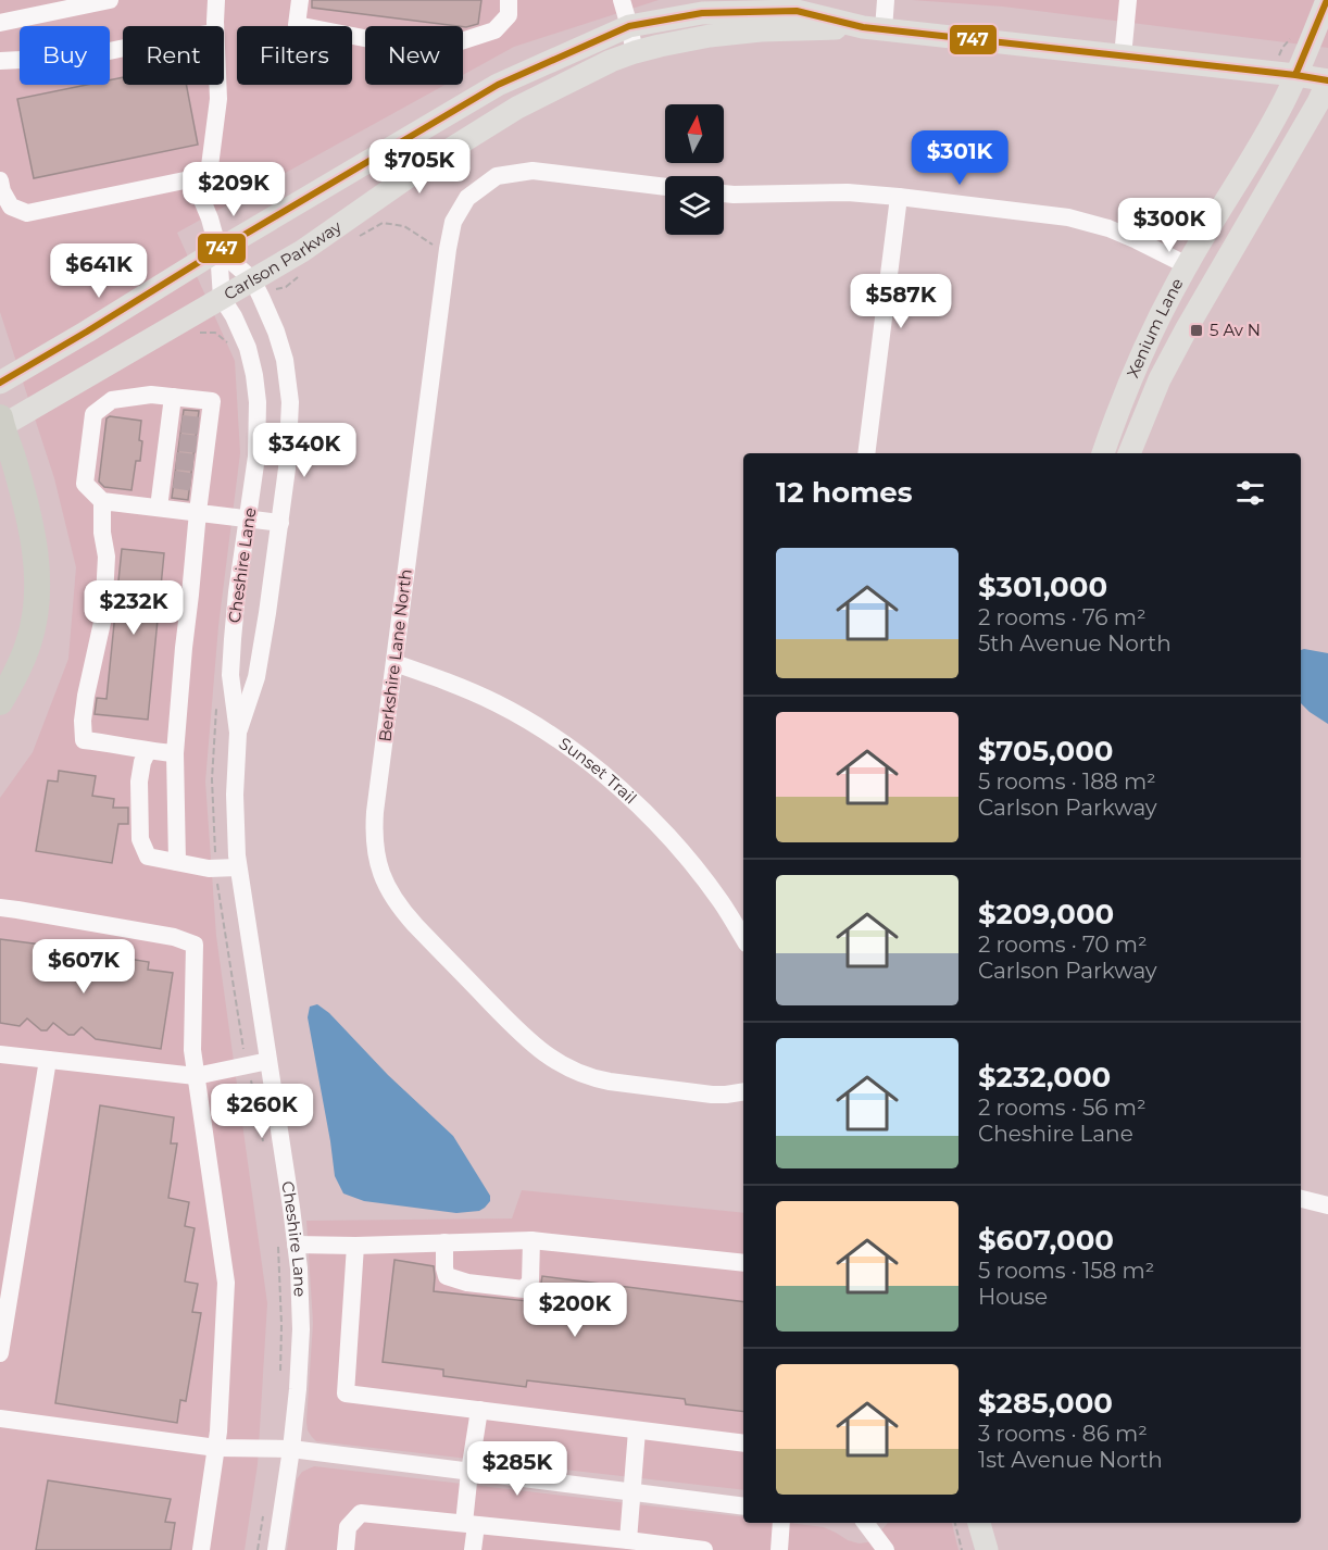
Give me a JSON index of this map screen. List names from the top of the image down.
{
  "streets": {
    "main road": ["Carlson Parkway", "Xenium Lane"],
    "street": ["Cheshire Lane", "Berkshire Lane North", "Sunset Trail"]
  },
  "crossings": [
    ["Carlson Parkway", "Xenium Lane"],
    ["Carlson Parkway", "Cheshire Lane"],
    ["Berkshire Lane North", "Sunset Trail"]
  ],
  "places": {
    "transit": ["5 Av N"]
  },
  "lines": ["transit line 747"],
  "north": "top",
  "page": {
    "chip": [
      "Buy",
      "Rent",
      "Filters",
      "New"
    ],
    "price": [
      "$301K",
      "$705K",
      "$209K",
      "$300K",
      "$641K",
      "$587K",
      "$340K",
      "$232K",
      "$607K",
      "$260K",
      "$200K",
      "$285K"
    ],
    "heading": "12 homes",
    "list": [
      {
        "name": "$301,000",
        "note": "2 rooms · 76 m² · 5th Avenue North"
      },
      {
        "name": "$705,000",
        "note": "5 rooms · 188 m² · Carlson Parkway"
      },
      {
        "name": "$209,000",
        "note": "2 rooms · 70 m² · Carlson Parkway"
      },
      {
        "name": "$232,000",
        "note": "2 rooms · 56 m² · Cheshire Lane"
      },
      {
        "name": "$607,000",
        "note": "5 rooms · 158 m² · House"
      },
      {
        "name": "$285,000",
        "note": "3 rooms · 86 m² · 1st Avenue North"
      }
    ]
  }
}
